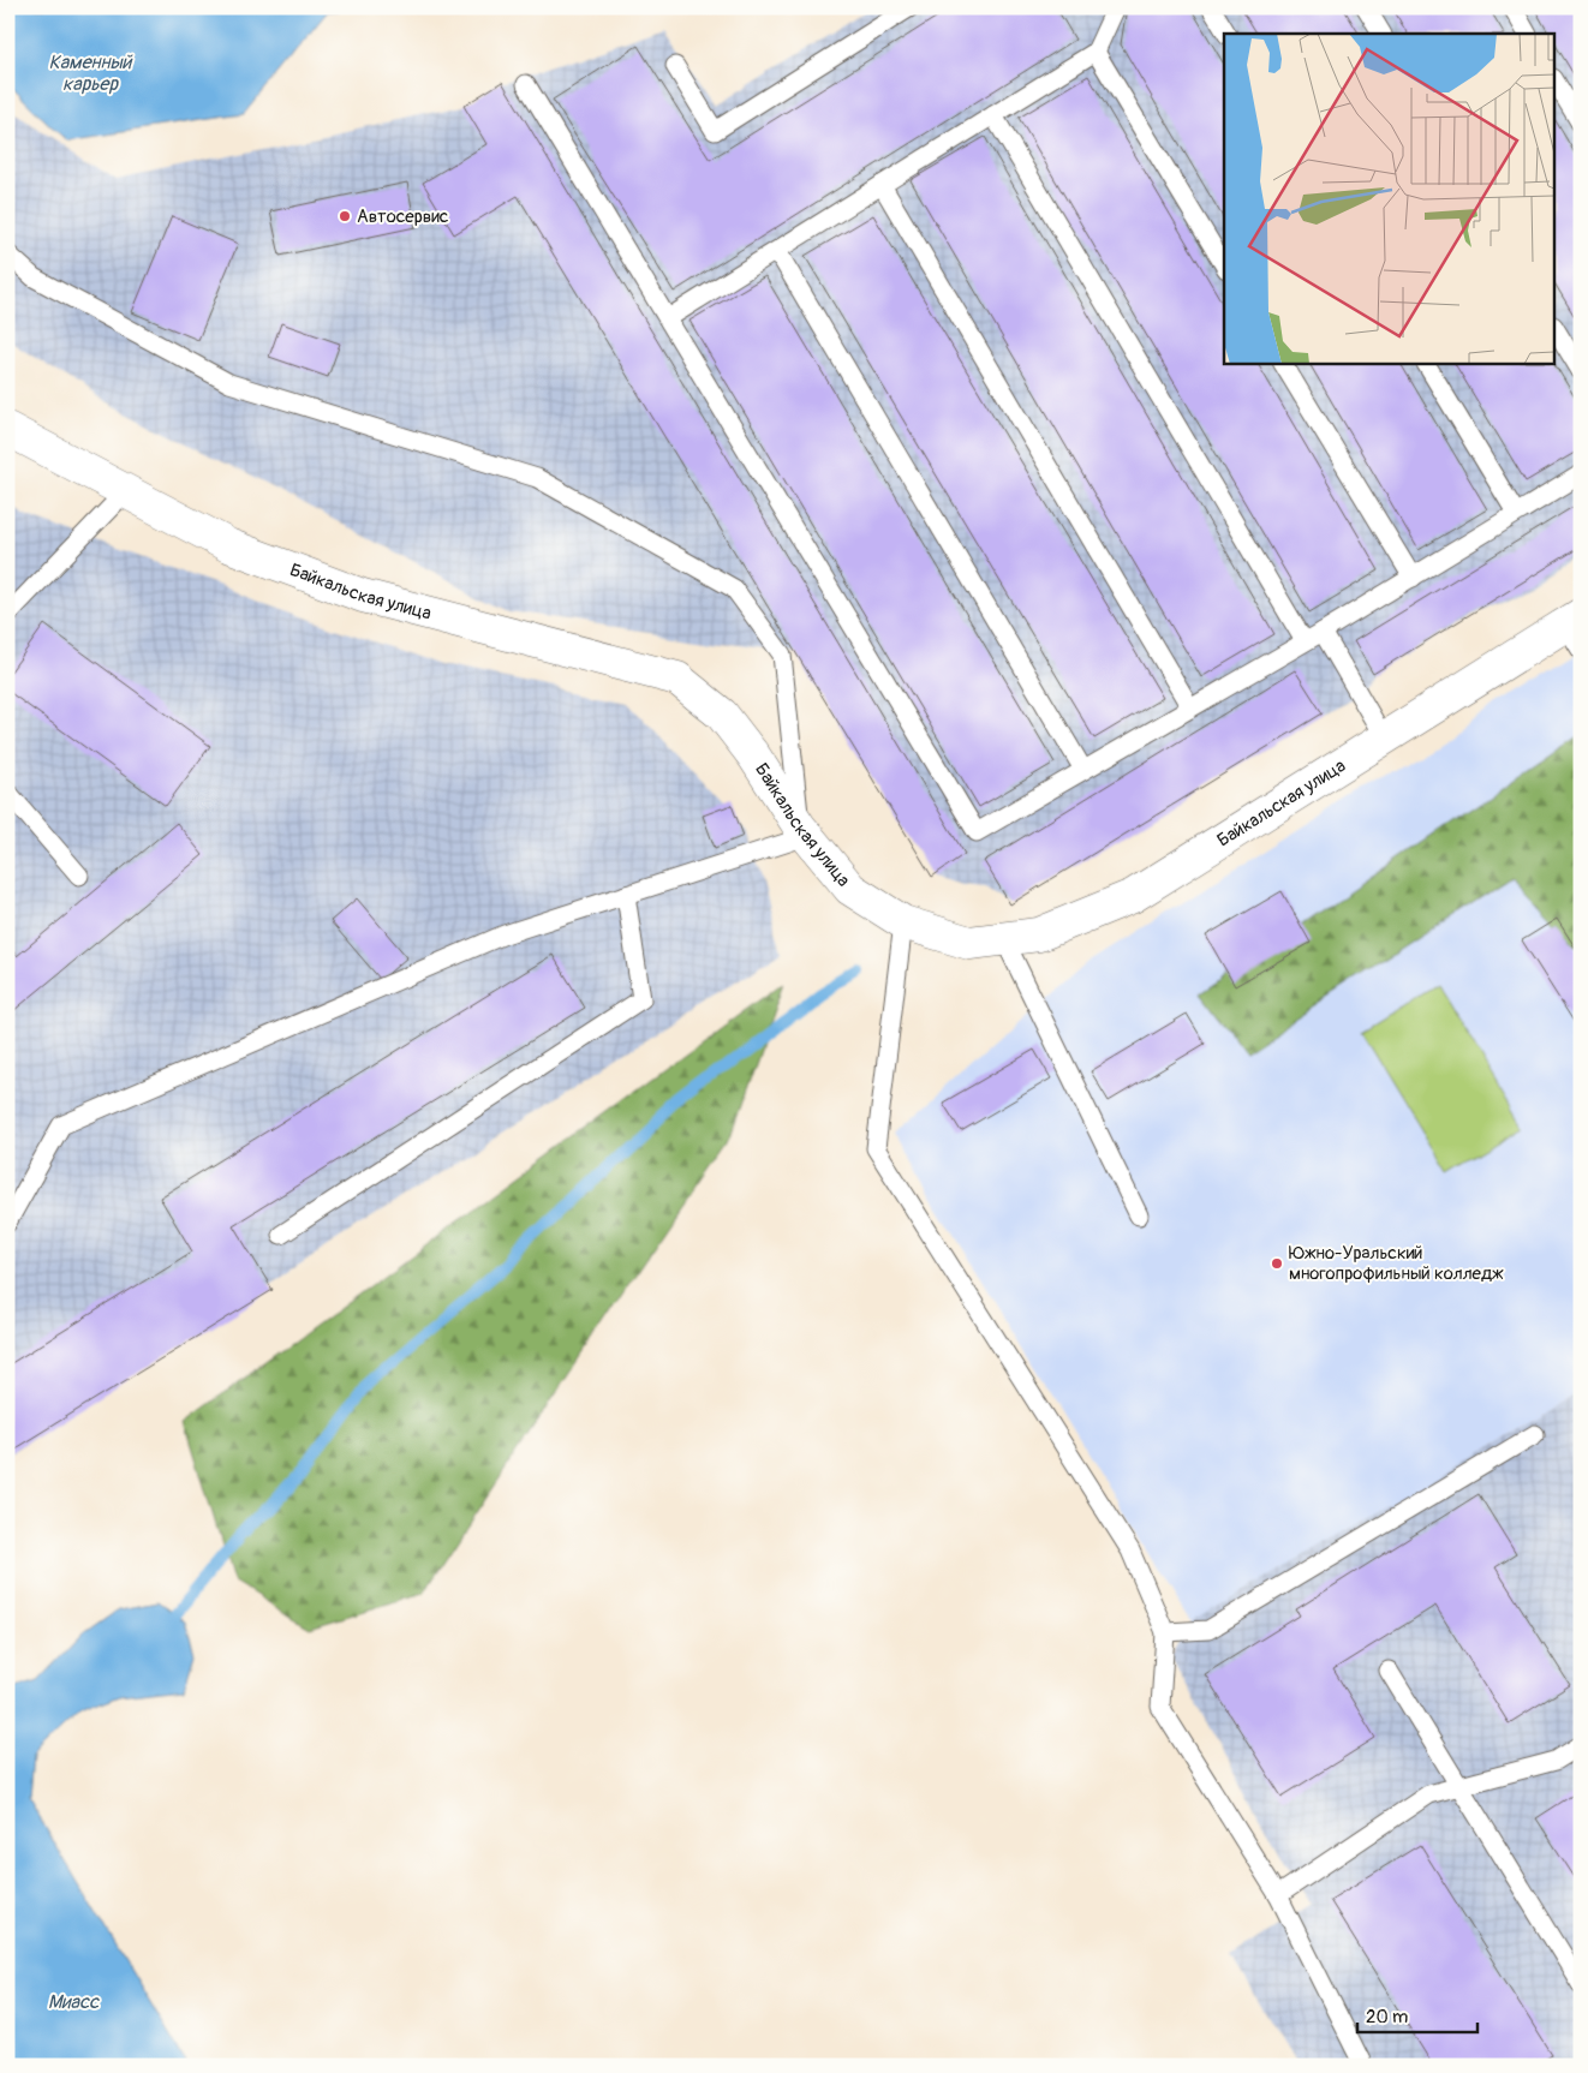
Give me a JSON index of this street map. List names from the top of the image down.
{
  "streets": {
    "street": ["Байкальская улица"]
  },
  "water": ["Каменный карьер", "Миасс"],
  "places": ["Автосервис", "Южно-Уральский многопрофильный колледж"],
  "scale_bar": "20 m"
}
